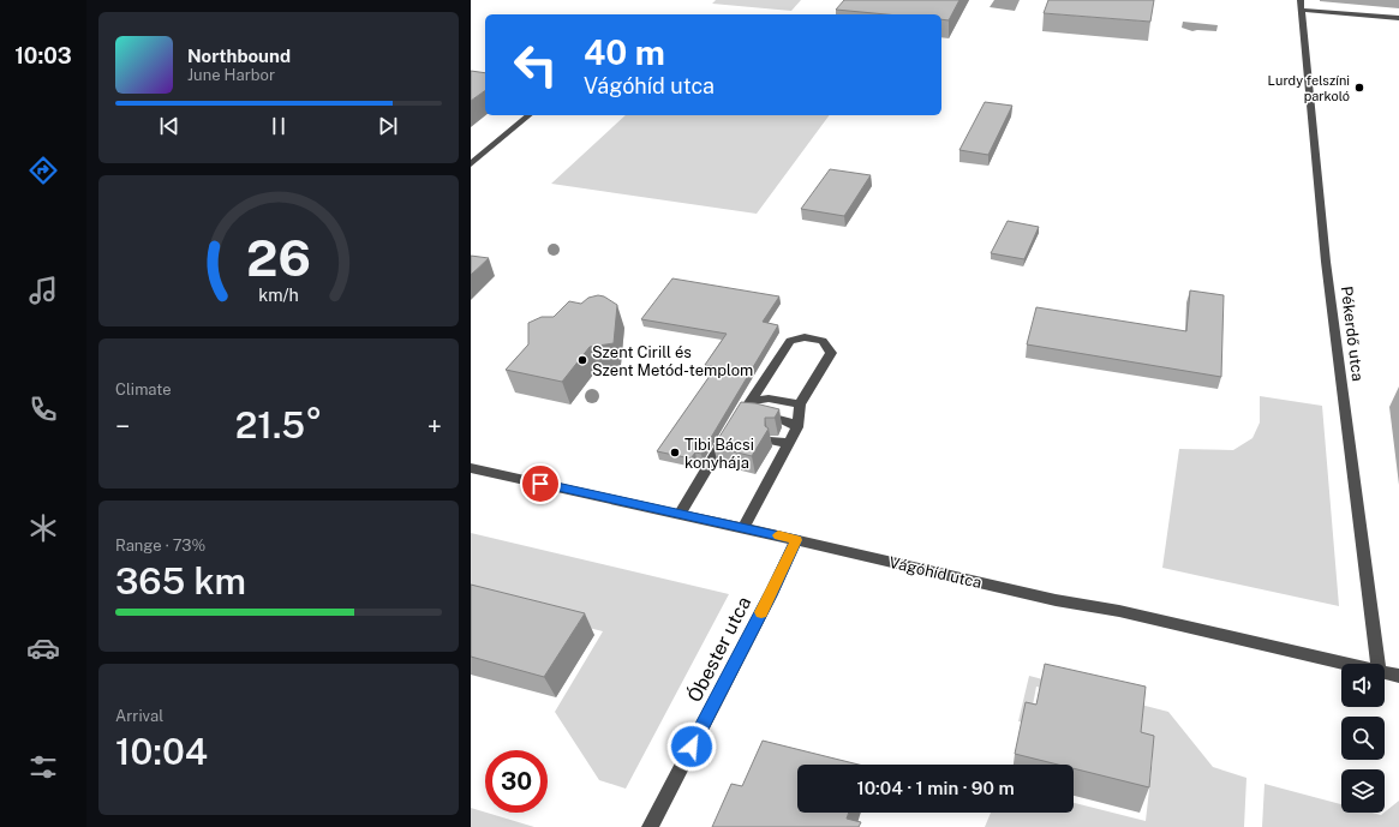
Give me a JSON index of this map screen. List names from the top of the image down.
{
  "streets": {
    "street": ["Pékerdő utca", "Vágóhíd utca", "Óbester utca"]
  },
  "crossings": [
    ["Vágóhíd utca", "Óbester utca"]
  ],
  "places": ["Lurdy felszíni parkoló", "Szent Cirill és Szent Metód-templom", "Tibi Bácsi konyhája"],
  "page": {
    "tabs": "10:03",
    "turn": ["40 m", "Vágóhíd utca"],
    "song": ["Northbound", "June Harbor"],
    "tile": [
      "Climate",
      ["Range · 73%", "365 km"],
      ["Arrival", "10:04"]
    ],
    "heat": ["−", "21.5°", "+"],
    "limit": "30",
    "trip": "10:04 · 1 min · 90 m",
    "gauge": ["26", "km/h"]
  }
}
